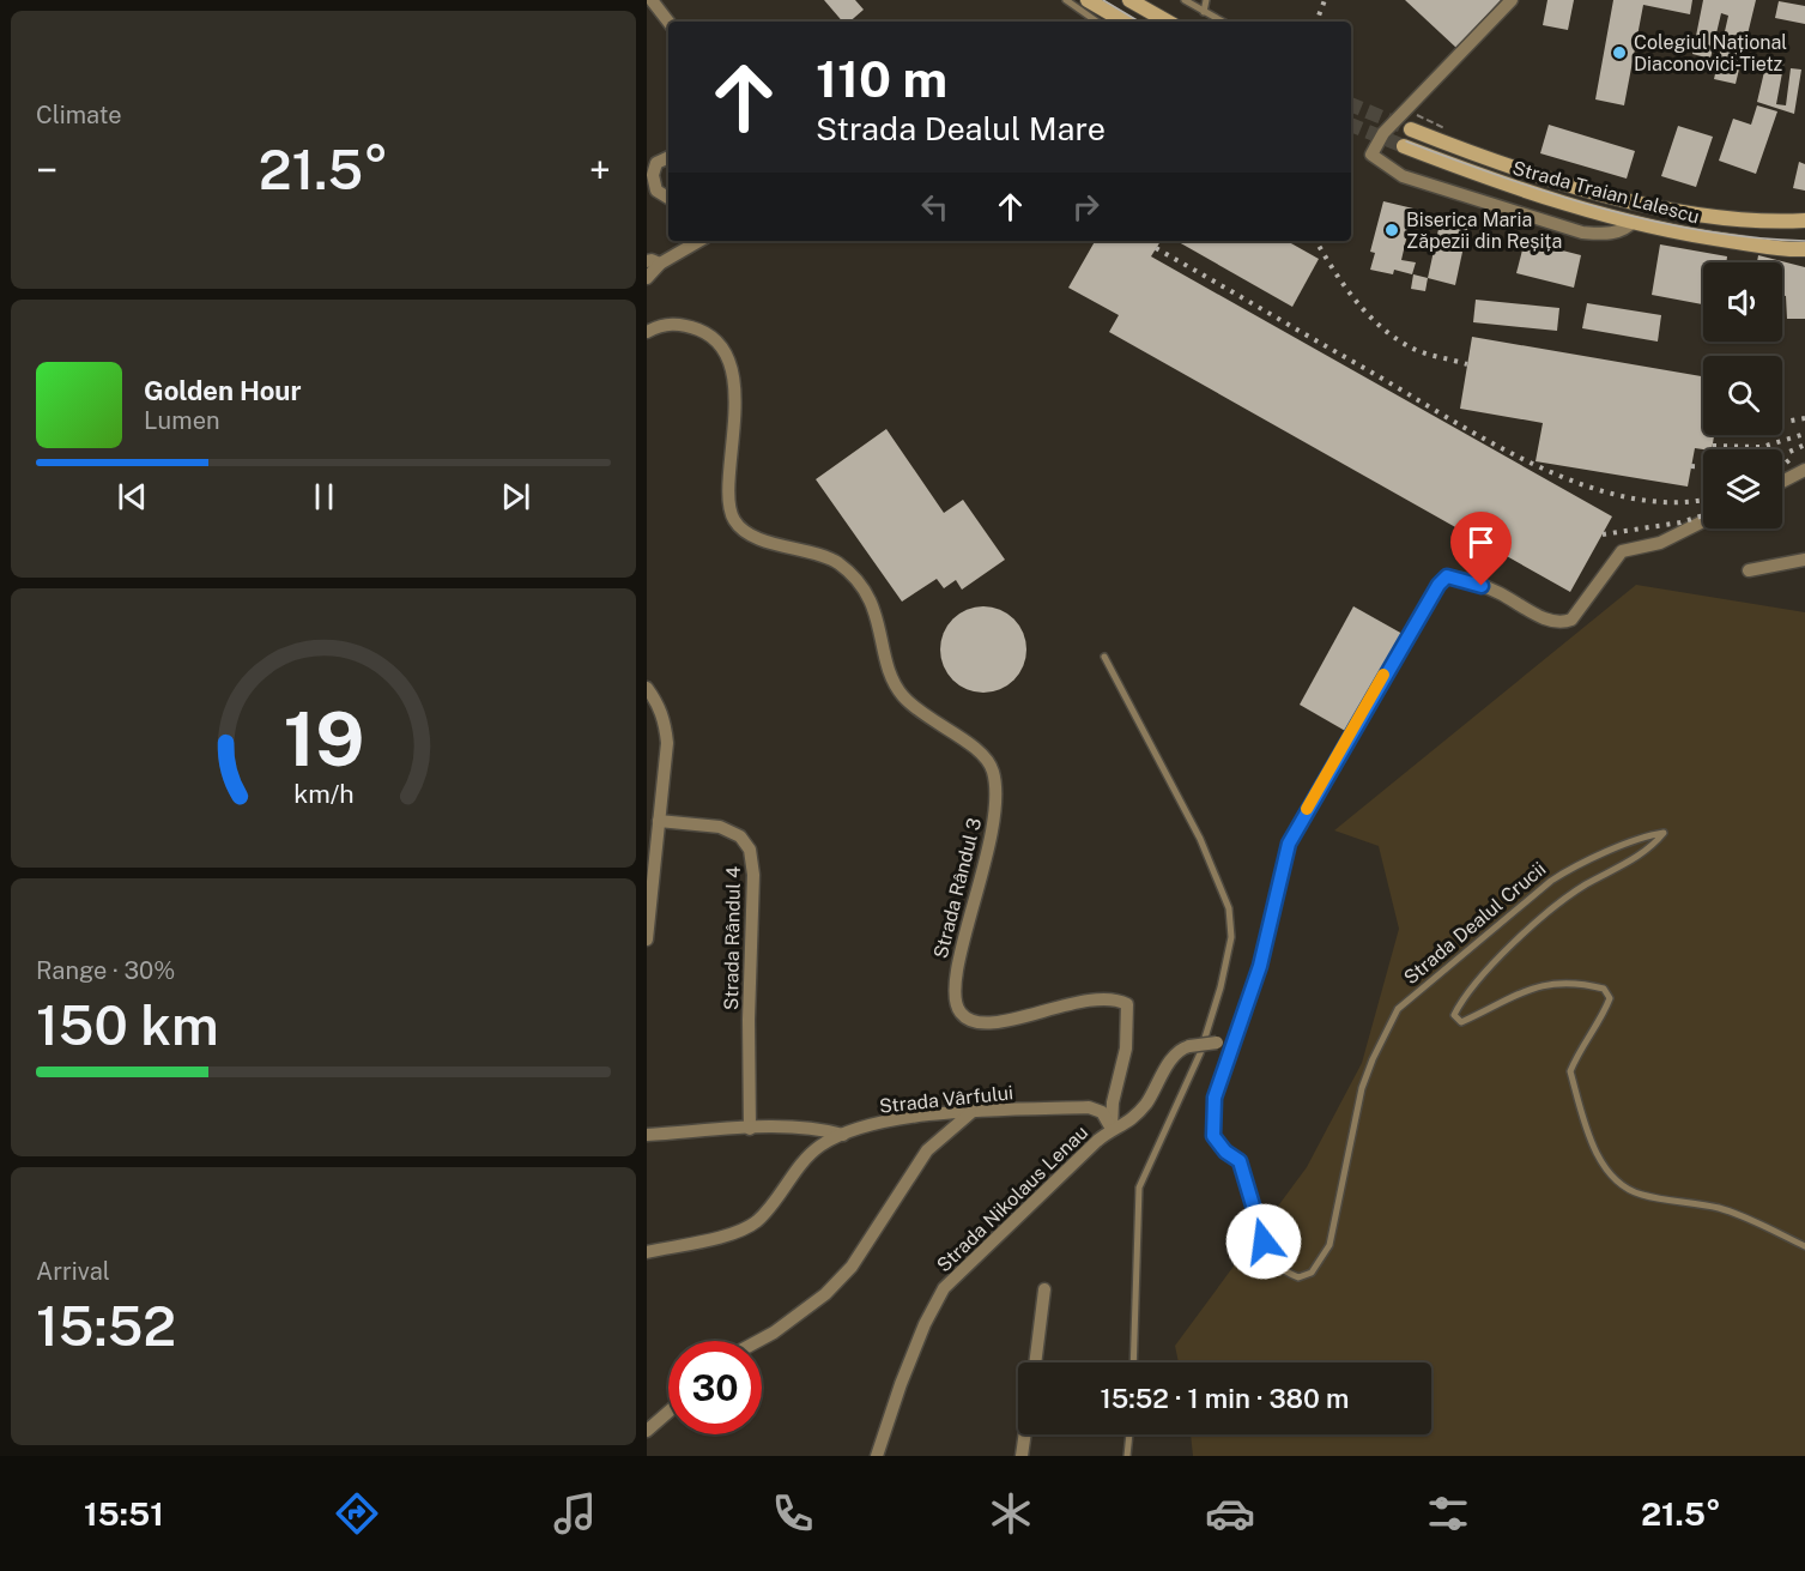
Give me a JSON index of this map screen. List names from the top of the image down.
{
  "streets": {
    "main road": ["Strada Traian Lalescu"],
    "street": [
      "Strada Rândul 3",
      "Strada Dealul Crucii",
      "Strada Rândul 4",
      "Strada Vârfului",
      "Strada Nikolaus Lenau"
    ]
  },
  "crossings": [
    ["Strada Rândul 3", "Strada Vârfului"],
    ["Strada Rândul 3", "Strada Nikolaus Lenau"],
    ["Strada Dealul Crucii", "Strada Nikolaus Lenau"],
    ["Strada Rândul 4", "Strada Vârfului"],
    ["Strada Vârfului", "Strada Nikolaus Lenau"]
  ],
  "places": ["Colegiul Național Diaconovici-Tietz", "Biserica Maria Zăpezii din Reșița"],
  "page": {
    "tile": [
      "Climate",
      ["Range · 30%", "150 km"],
      ["Arrival", "15:52"]
    ],
    "turn": ["110 m", "Strada Dealul Mare"],
    "heat": ["−", "21.5°", "+"],
    "song": ["Golden Hour", "Lumen"],
    "limit": "30",
    "trip": "15:52 · 1 min · 380 m",
    "tabs": ["15:51", "21.5°"],
    "gauge": ["19", "km/h"]
  }
}
